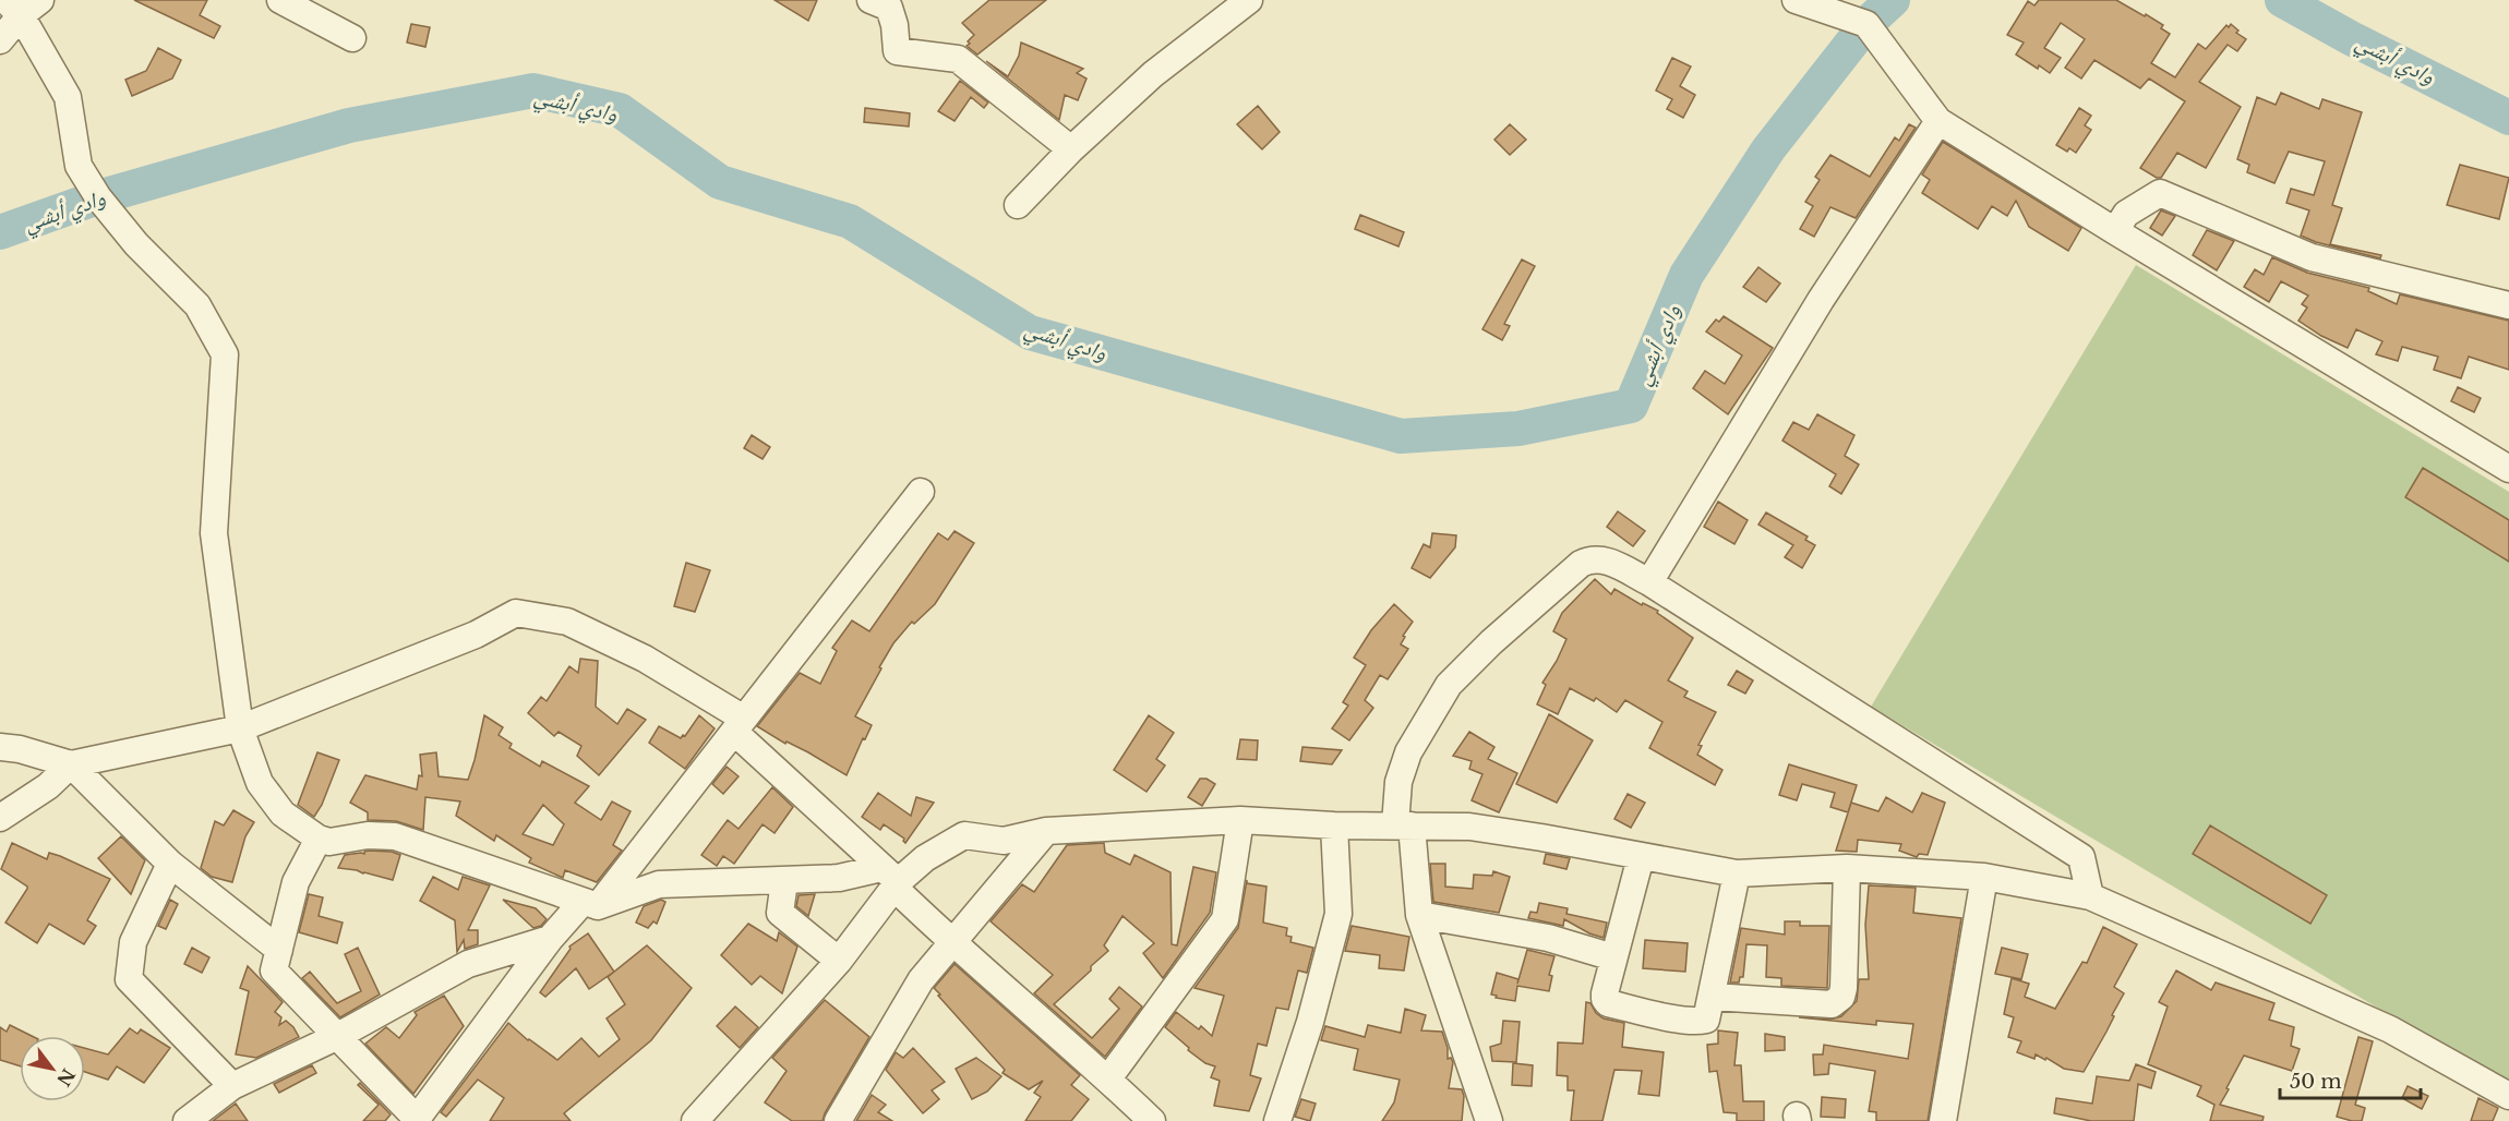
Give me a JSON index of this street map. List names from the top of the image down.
{
  "water": ["وادي أبشي"],
  "scale_bar": "50 m",
  "north": "bottom right"
}
